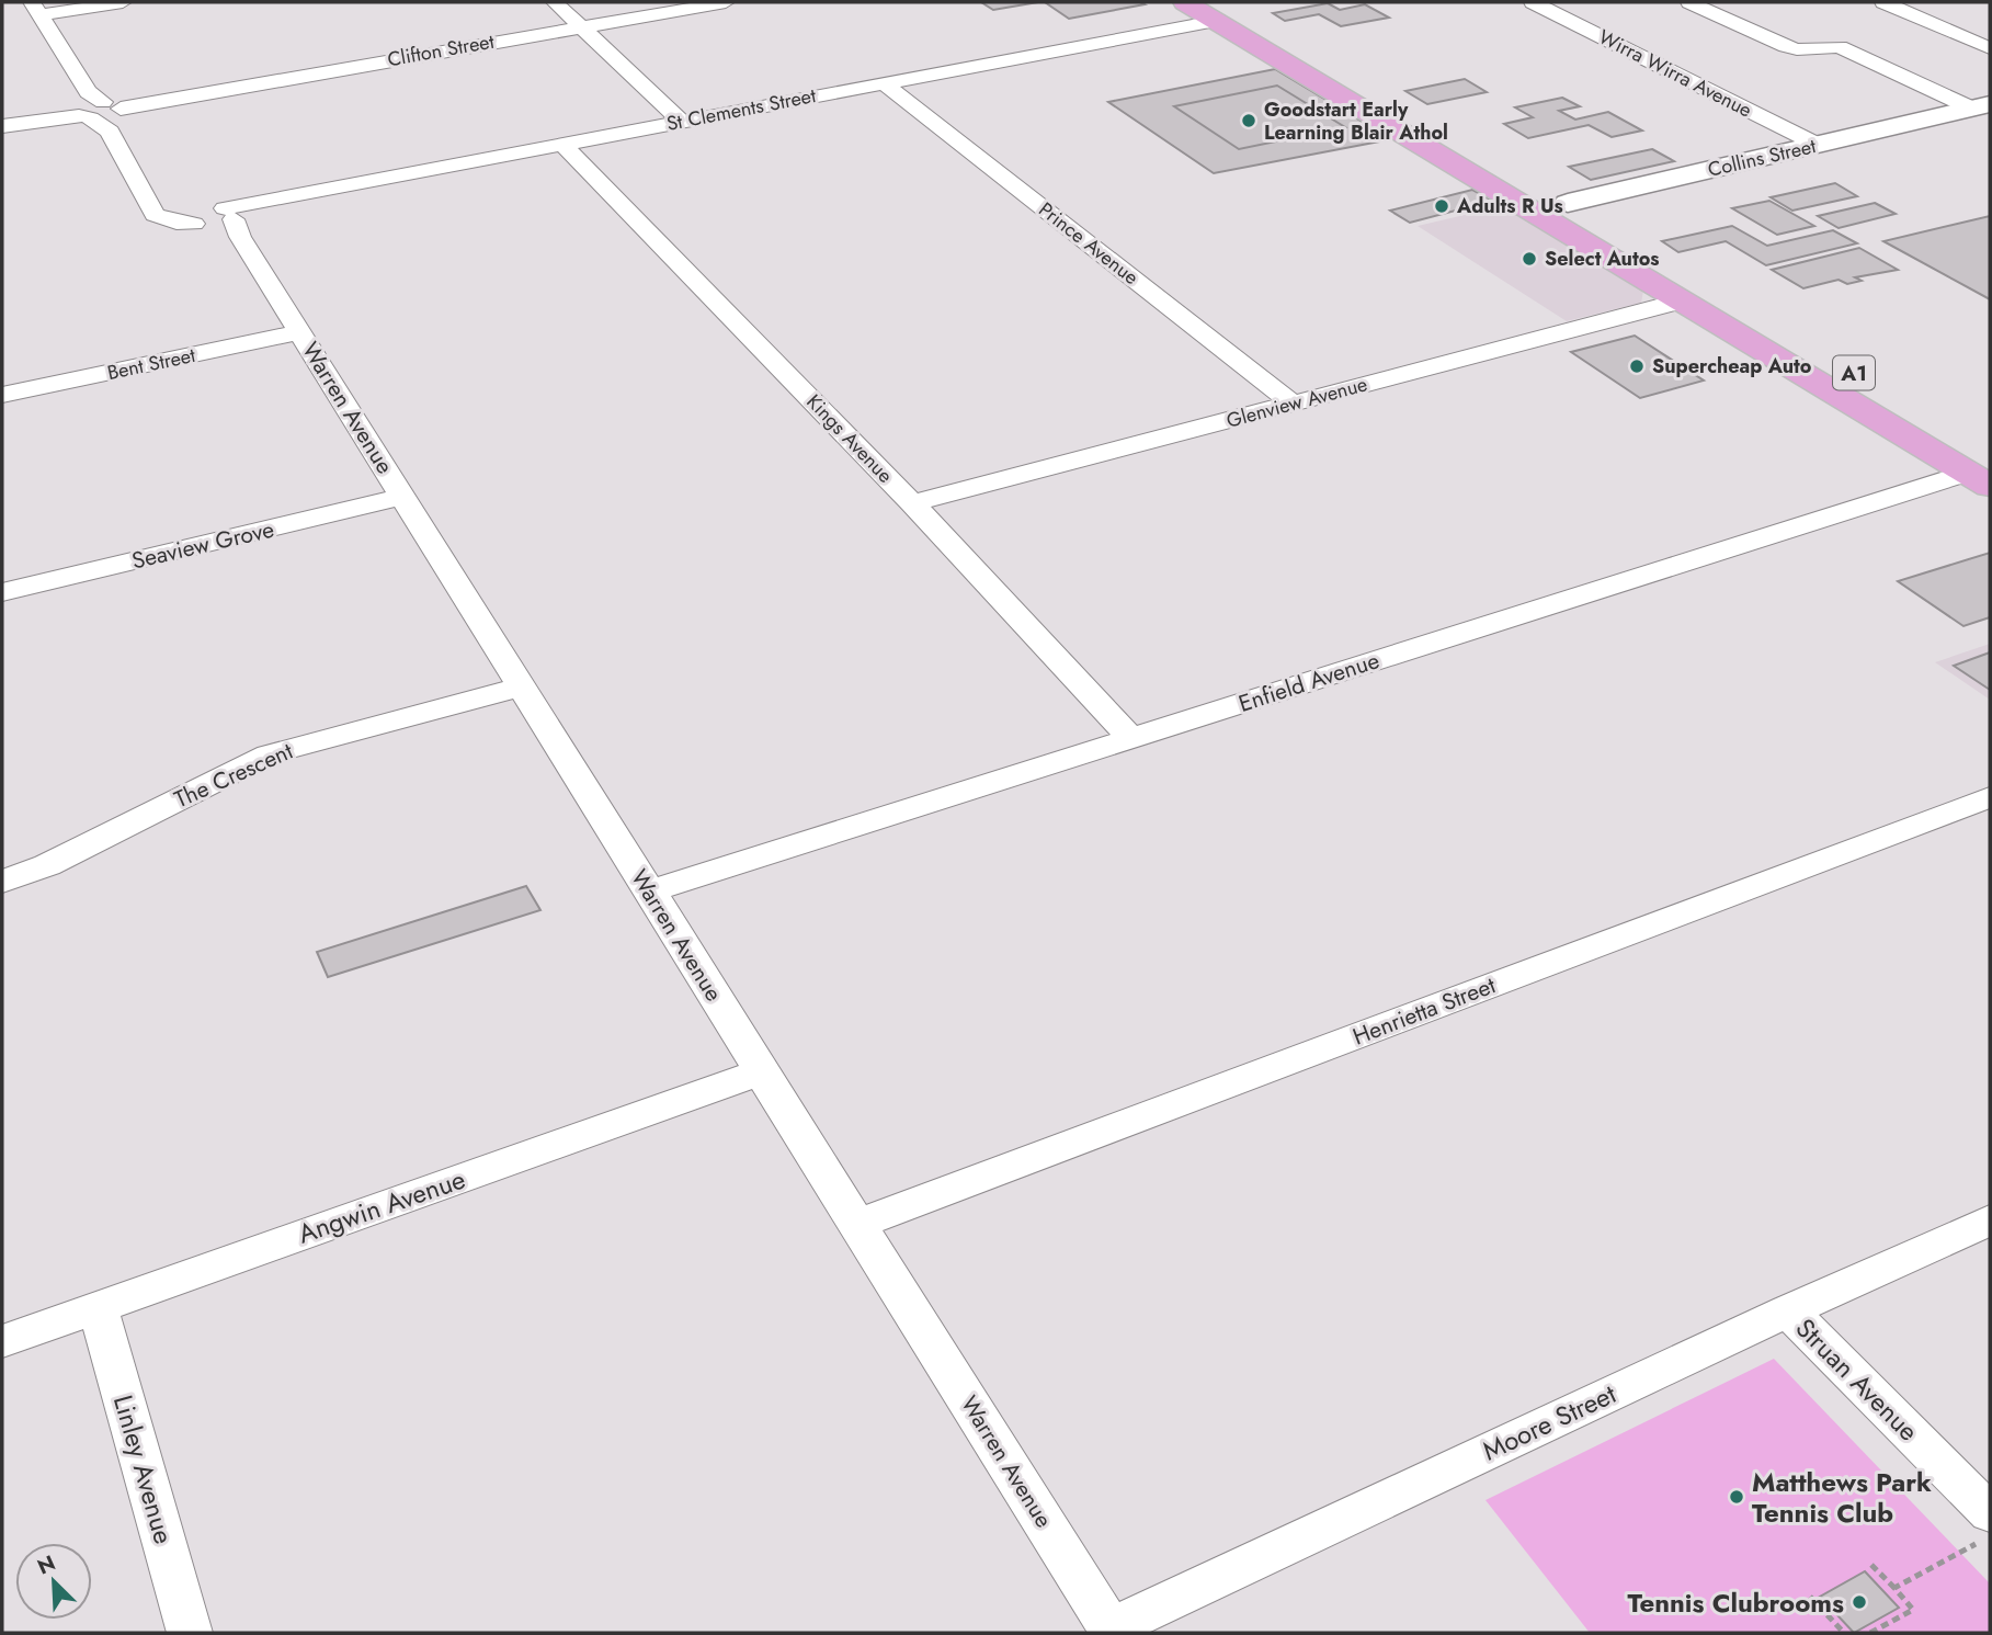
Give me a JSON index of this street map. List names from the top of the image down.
{
  "streets": {
    "highway": ["Collins Street", "A1"],
    "street": [
      "Clifton Street",
      "Wirra Wirra Avenue",
      "St Clements Street",
      "Prince Avenue",
      "Bent Street",
      "Glenview Avenue",
      "Warren Avenue",
      "Kings Avenue",
      "Seaview Grove",
      "Enfield Avenue",
      "The Crescent",
      "Henrietta Street",
      "Angwin Avenue",
      "Struan Avenue",
      "Moore Street",
      "Linley Avenue"
    ]
  },
  "crossings": [
    ["Wirra Wirra Avenue", "Collins Street"],
    ["St Clements Street", "Prince Avenue"],
    ["St Clements Street", "A1"],
    ["St Clements Street", "Warren Avenue"],
    ["St Clements Street", "Kings Avenue"],
    ["Collins Street", "A1"],
    ["Prince Avenue", "Glenview Avenue"],
    ["Bent Street", "Warren Avenue"],
    ["A1", "Glenview Avenue"],
    ["A1", "Enfield Avenue"],
    ["Glenview Avenue", "Kings Avenue"],
    ["Warren Avenue", "Seaview Grove"],
    ["Warren Avenue", "Enfield Avenue"],
    ["Warren Avenue", "The Crescent"],
    ["Warren Avenue", "Henrietta Street"],
    ["Warren Avenue", "Angwin Avenue"],
    ["Warren Avenue", "Moore Street"],
    ["Kings Avenue", "Enfield Avenue"],
    ["Angwin Avenue", "Linley Avenue"],
    ["Struan Avenue", "Moore Street"]
  ],
  "places": [
    "Goodstart Early Learning Blair Athol",
    "Adults R Us",
    "Select Autos",
    "Supercheap Auto",
    "Matthews Park Tennis Club",
    "Tennis Clubrooms"
  ],
  "north": "top left"
}
